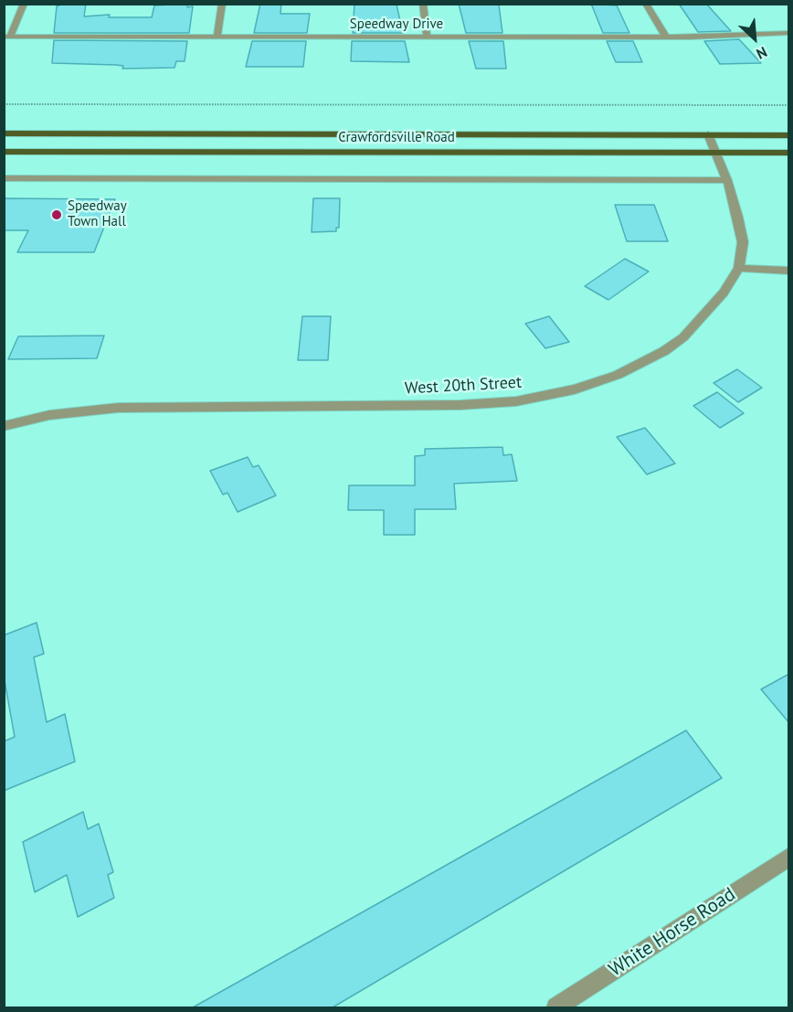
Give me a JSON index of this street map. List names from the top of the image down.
{
  "streets": {
    "main road": ["Crawfordsville Road"],
    "street": ["Speedway Drive", "West 20th Street", "White Horse Road"]
  },
  "crossings": [
    ["Crawfordsville Road", "West 20th Street"]
  ],
  "places": ["Speedway Town Hall"],
  "north": "bottom right"
}
